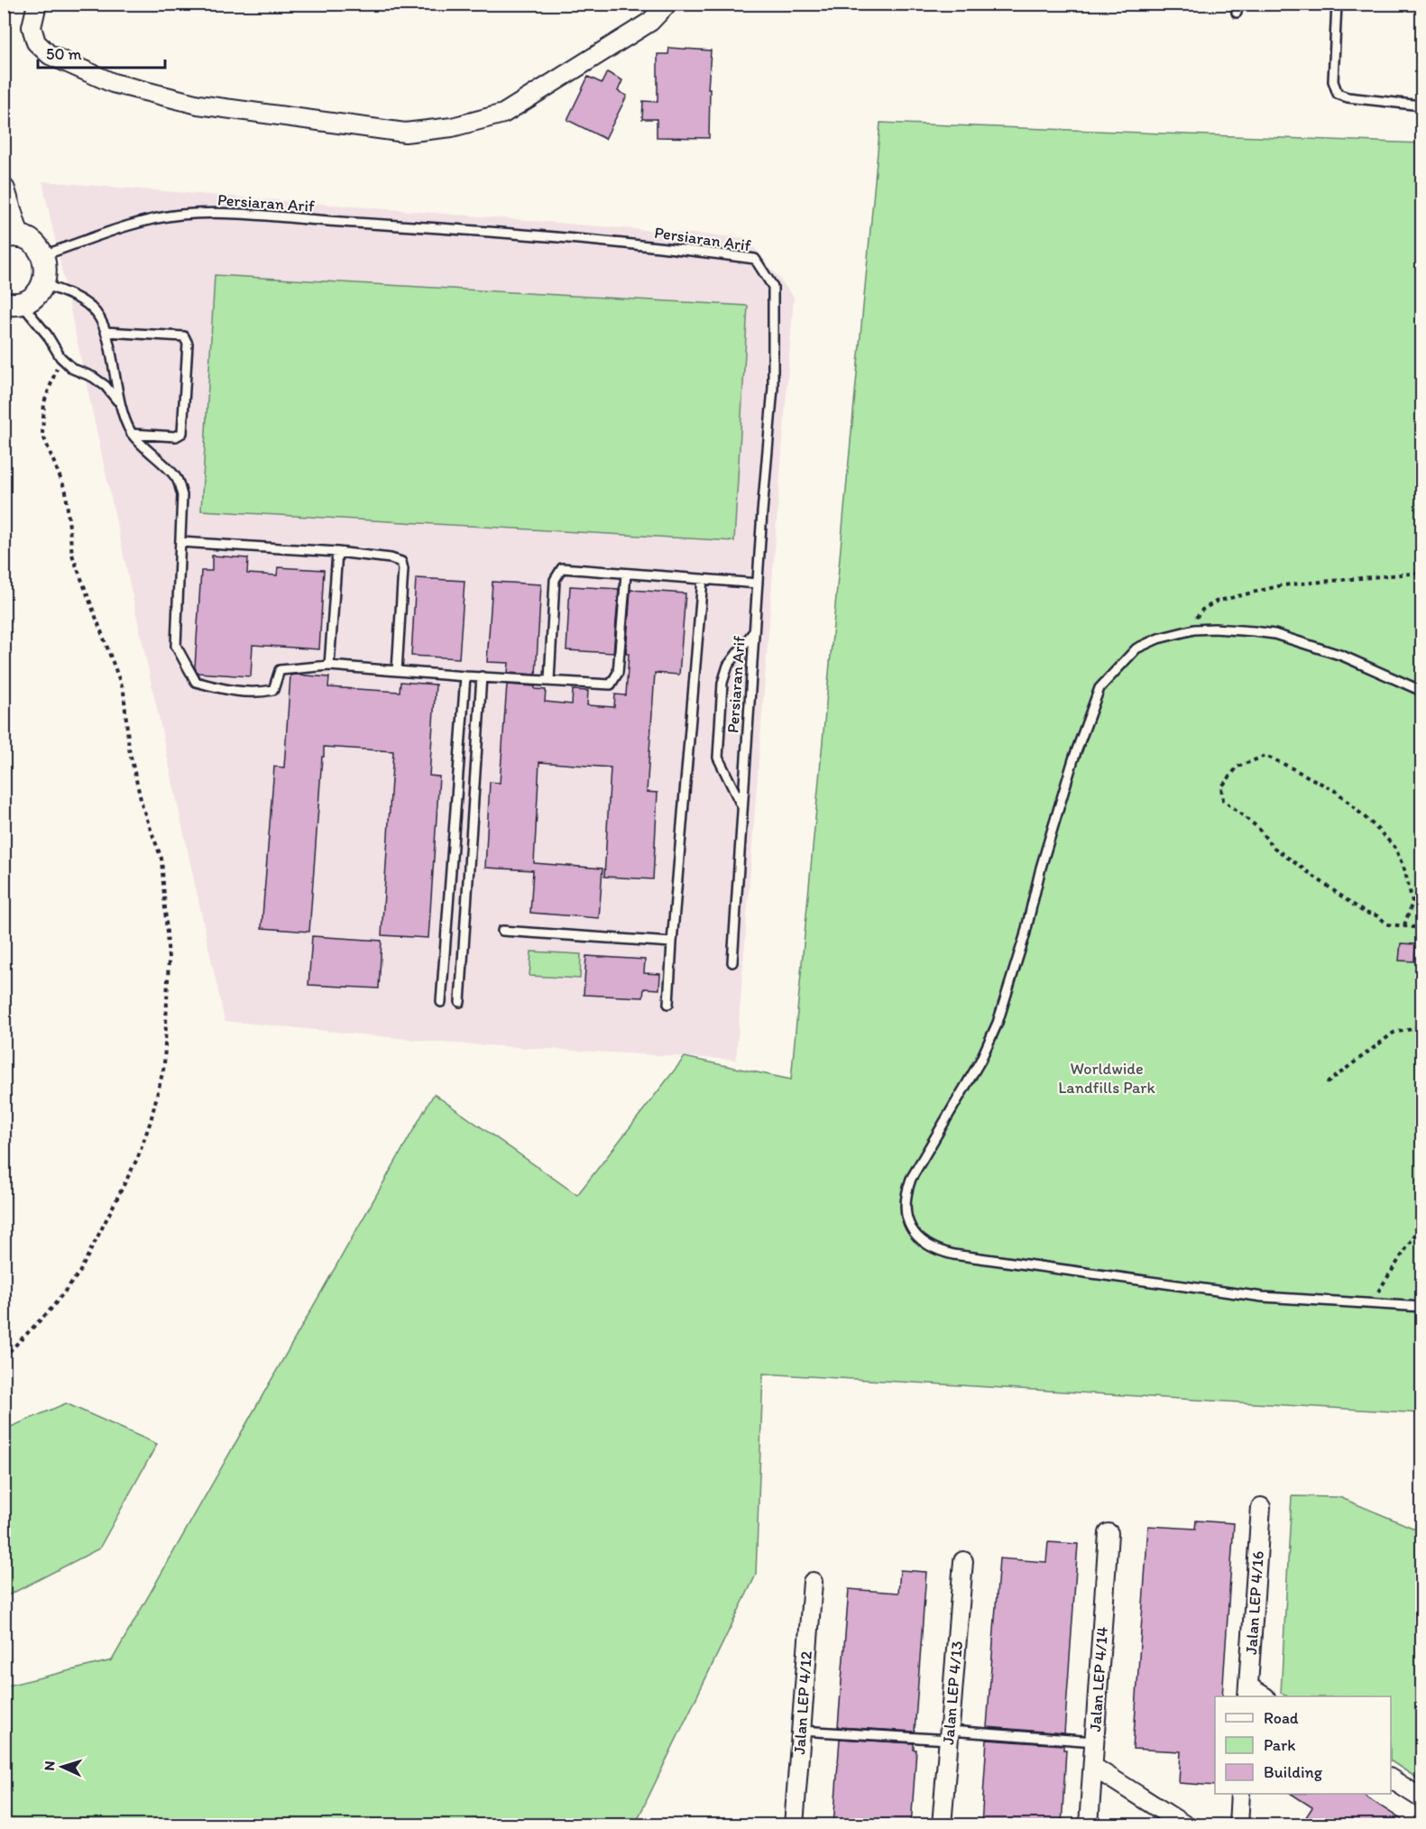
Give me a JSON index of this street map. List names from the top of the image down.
{
  "streets": {
    "street": [
      "Jalan LEP 4/16",
      "Jalan LEP 4/14",
      "Jalan LEP 4/13",
      "Jalan LEP 4/12"
    ],
    "lane": ["Persiaran Arif"]
  },
  "parks": ["Worldwide Landfills Park"],
  "legend": ["Road", "Park", "Building"],
  "scale_bar": "50 m",
  "north": "left"
}
